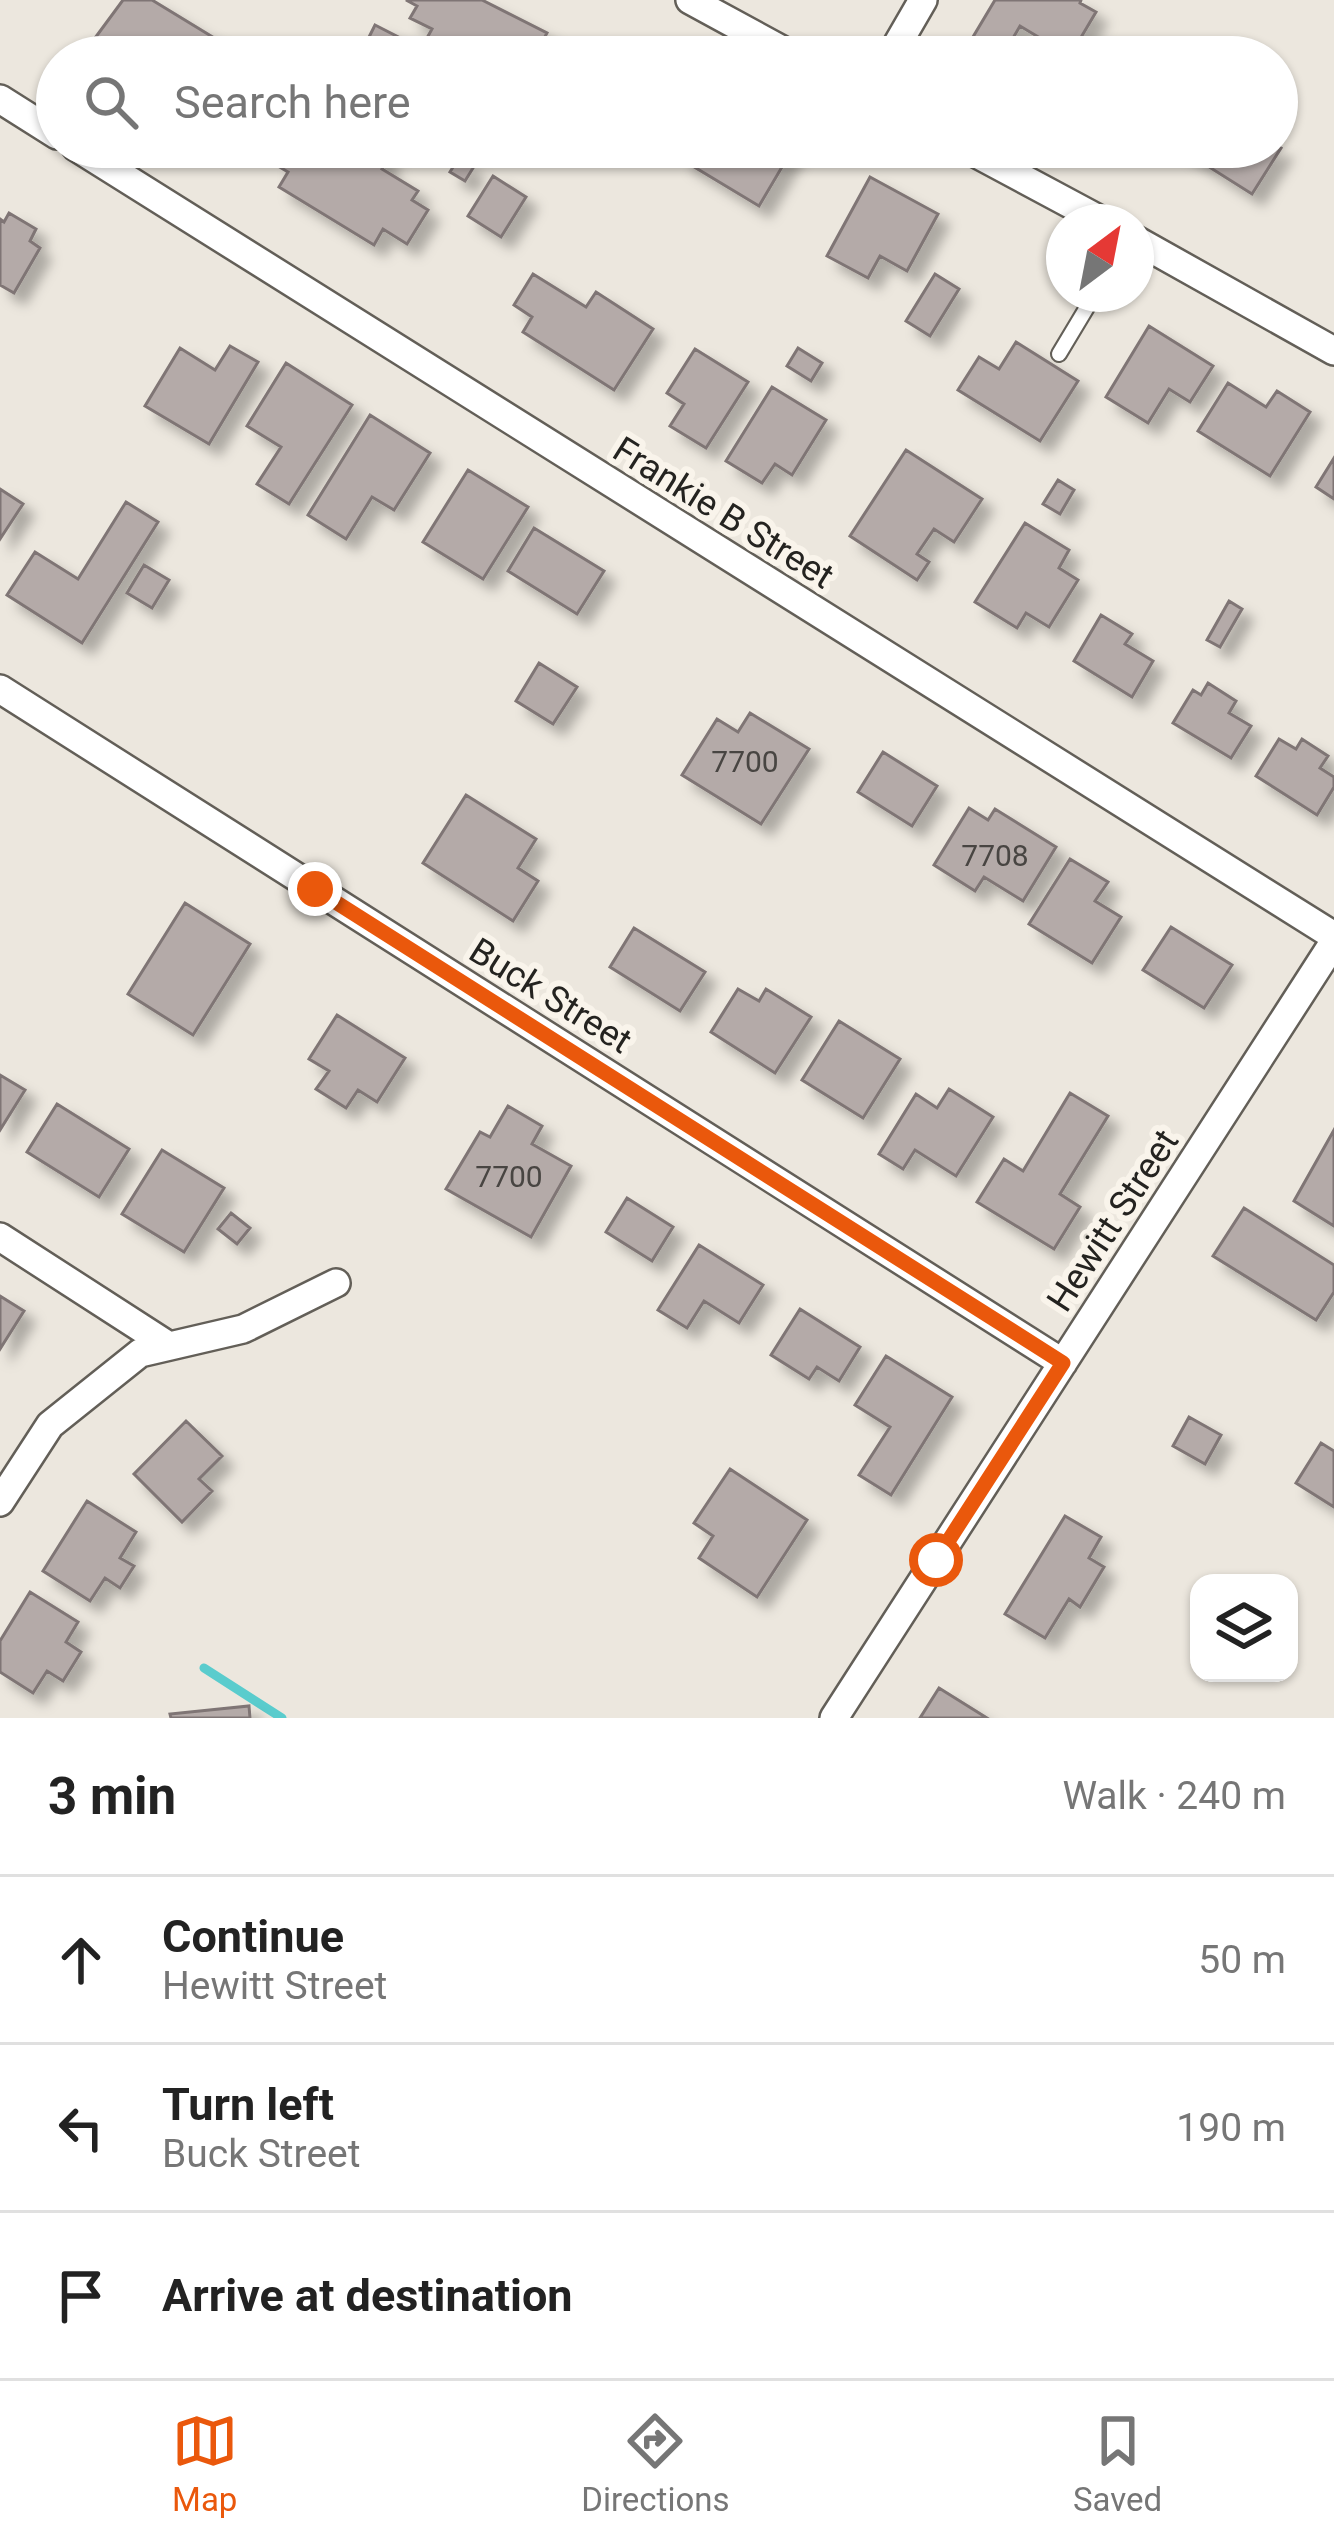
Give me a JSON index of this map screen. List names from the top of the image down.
{
  "streets": {
    "street": ["Frankie B Street", "Buck Street", "Hewitt Street"]
  },
  "crossings": [
    ["Frankie B Street", "Hewitt Street"],
    ["Buck Street", "Hewitt Street"]
  ],
  "house_numbers": ["7700", "7708", "7700"],
  "north": "top right",
  "page": {
    "search": "Search here",
    "heading": ["3 min", "Walk · 240 m"],
    "list": [
      ["Continue", "Hewitt Street", "50 m"],
      ["Turn left", "Buck Street", "190 m"],
      "Arrive at destination"
    ],
    "nav": ["Map", "Directions", "Saved"]
  }
}
